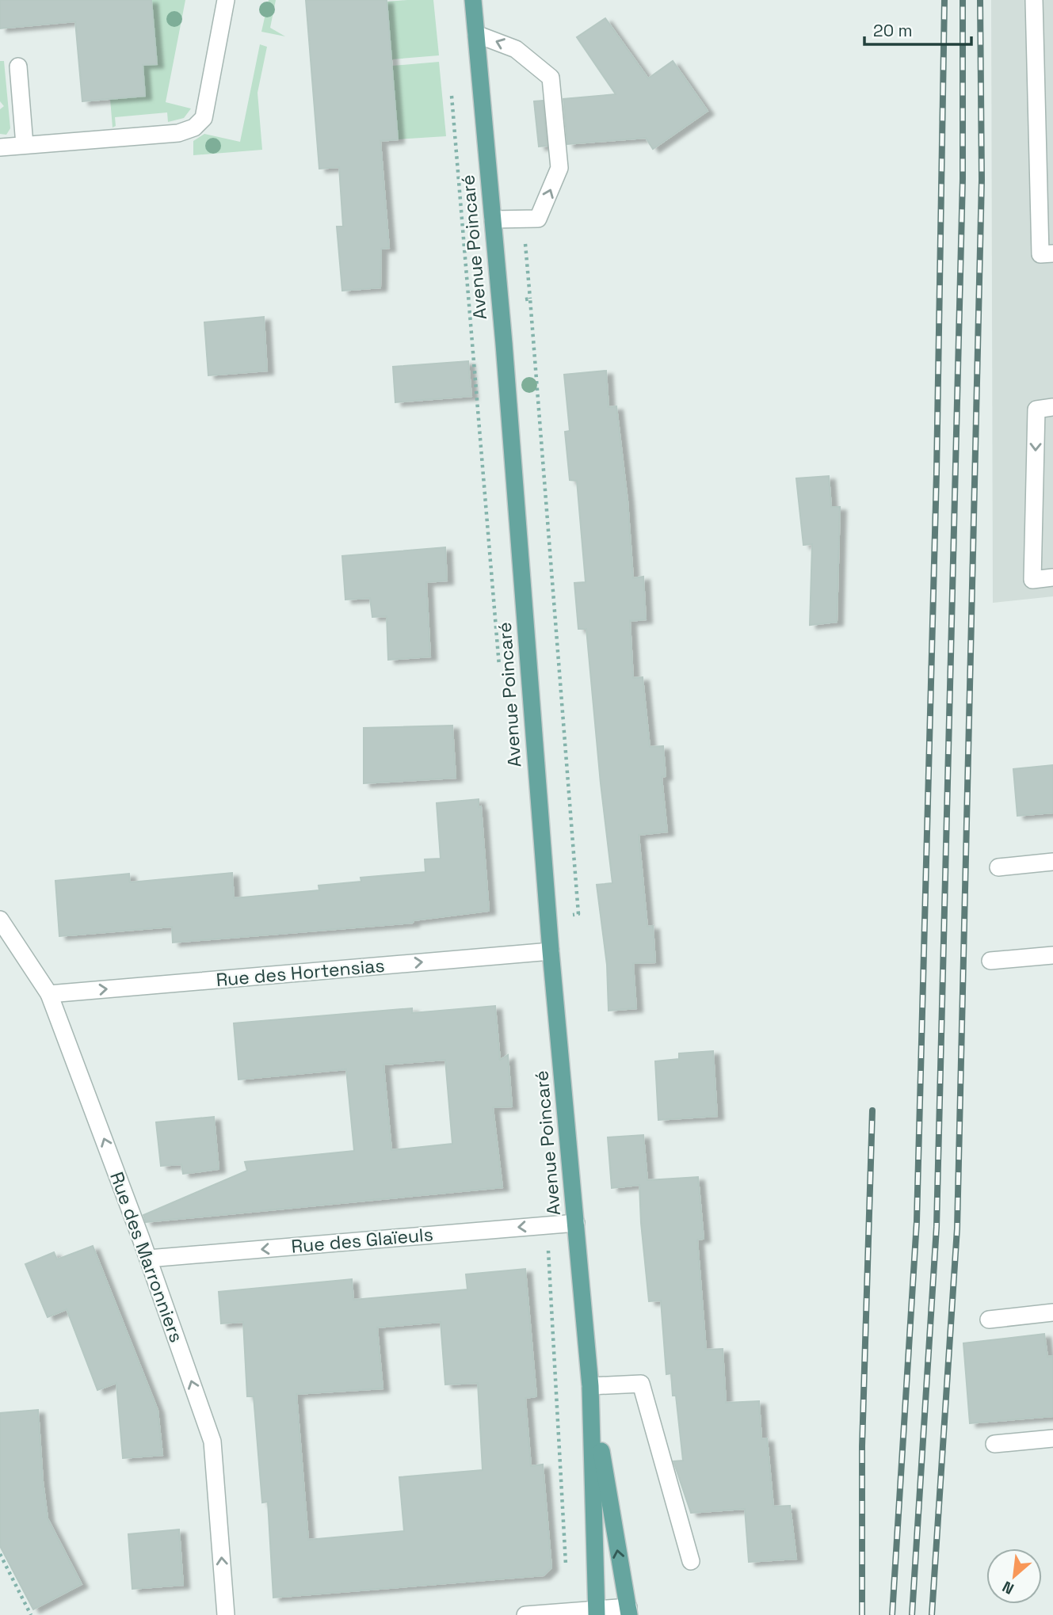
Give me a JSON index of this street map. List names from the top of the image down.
{
  "streets": {
    "main road": ["Avenue Poincaré"],
    "street": ["Rue des Hortensias", "Rue des Glaïeuls", "Rue des Marronniers"]
  },
  "crossings": [
    ["Avenue Poincaré", "Rue des Hortensias"],
    ["Avenue Poincaré", "Rue des Glaïeuls"],
    ["Rue des Hortensias", "Rue des Marronniers"],
    ["Rue des Glaïeuls", "Rue des Marronniers"]
  ],
  "one_way": ["Rue des Hortensias", "Rue des Glaïeuls", "Rue des Marronniers"],
  "scale_bar": "20 m",
  "north": "bottom left"
}
